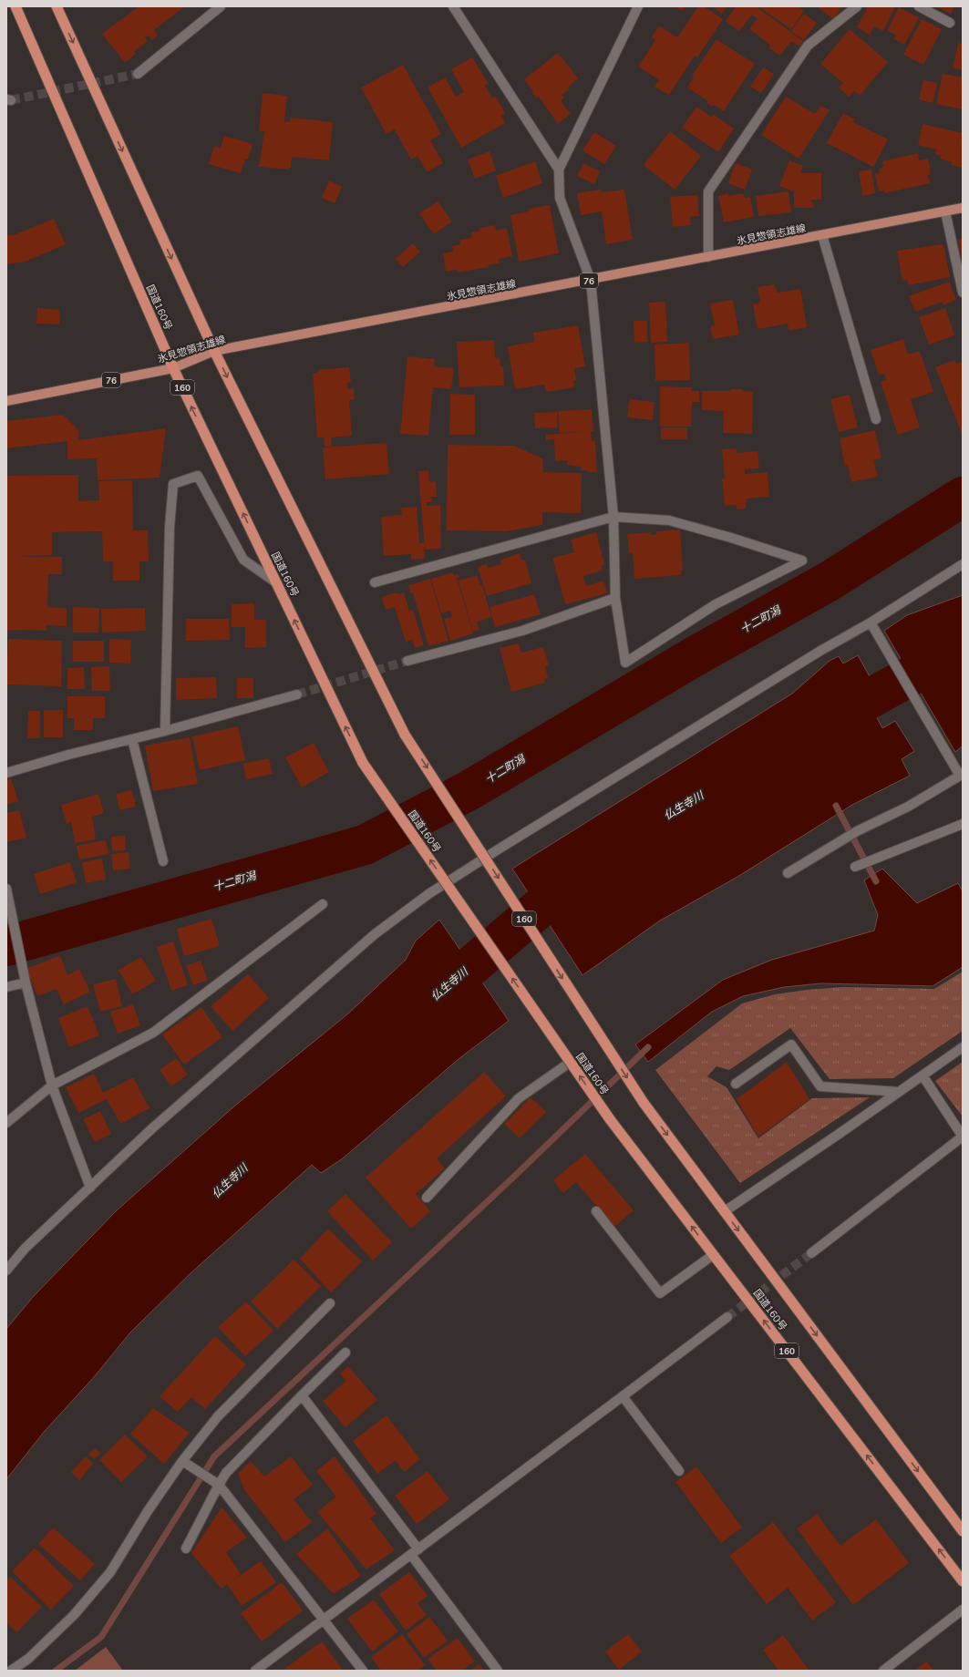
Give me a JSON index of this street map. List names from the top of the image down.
{
  "streets": {
    "highway": ["国道160号", "160"],
    "main road": ["氷見惣領志雄線", "76"]
  },
  "crossings": [
    ["氷見惣領志雄線", "国道160号"],
    ["氷見惣領志雄線", "160"]
  ],
  "water": ["十二町潟", "仏生寺川"]
}
